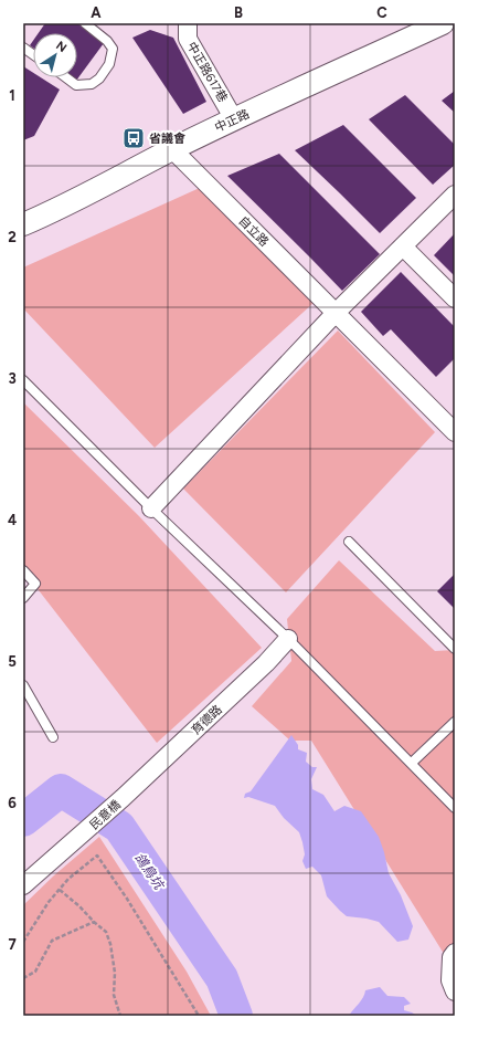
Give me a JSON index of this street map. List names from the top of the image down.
{
  "streets": {
    "street": [
      "中正路617巷",
      "中正路",
      "自立路",
      "育德路",
      "民意橋"
    ]
  },
  "crossings": [
    ["中正路617巷", "中正路"],
    ["中正路", "自立路"],
    ["育德路", "民意橋"]
  ],
  "water": ["鴿鳥坑"],
  "places": {
    "bus stop": ["省議會"]
  },
  "north": "top right",
  "grid": {
    "columns": ["A", "B", "C"],
    "rows": [
      "1",
      "2",
      "3",
      "4",
      "5",
      "6",
      "7"
    ]
  }
}
